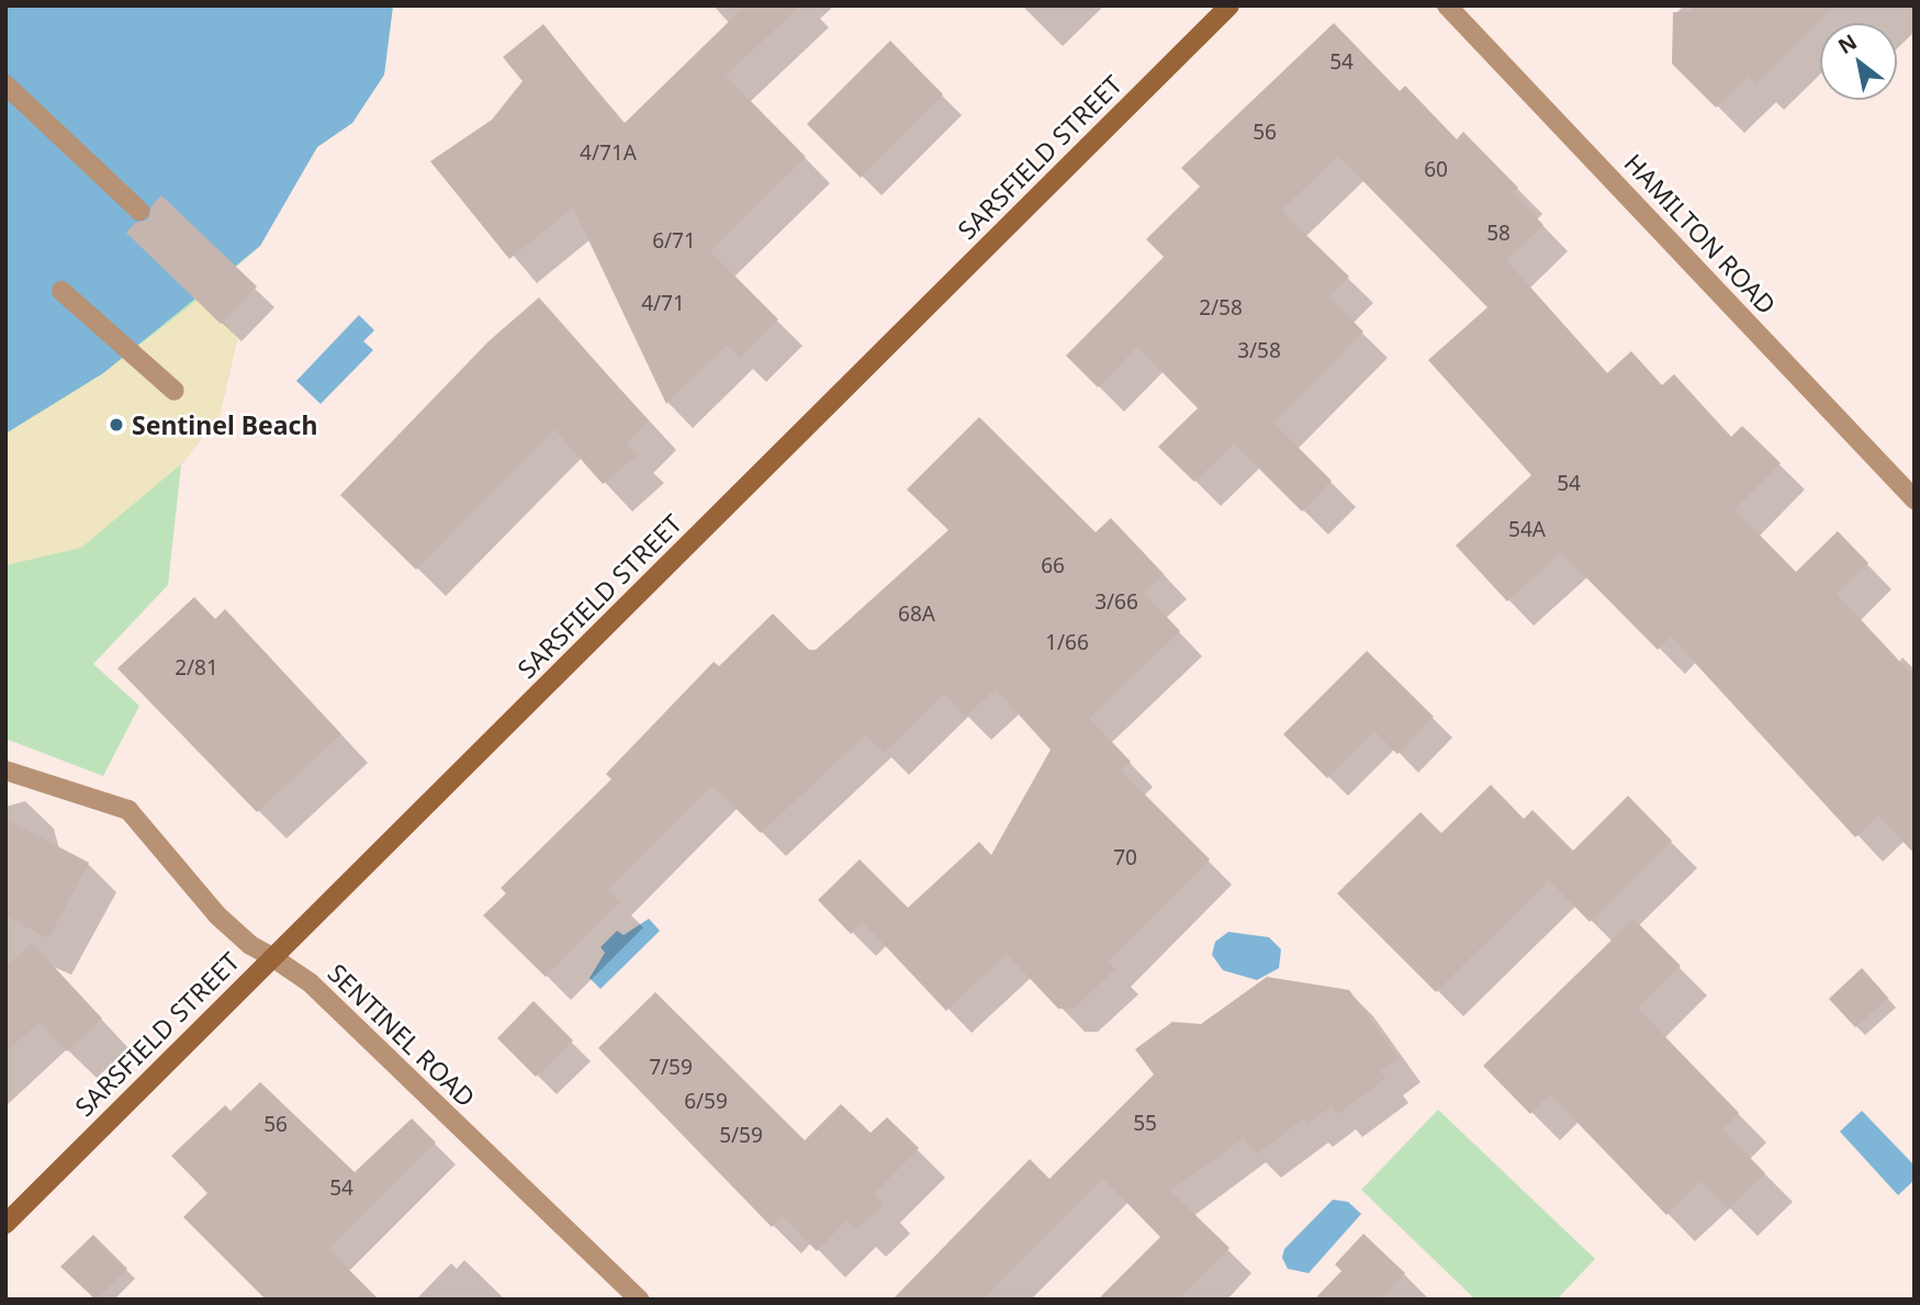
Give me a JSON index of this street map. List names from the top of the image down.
{
  "streets": {
    "street": ["SARSFIELD STREET", "HAMILTON ROAD", "SENTINEL ROAD"]
  },
  "crossings": [
    ["SARSFIELD STREET", "SENTINEL ROAD"]
  ],
  "places": ["Sentinel Beach"],
  "house_numbers": [
    "54",
    "56",
    "4/71A",
    "60",
    "58",
    "6/71",
    "4/71",
    "2/58",
    "3/58",
    "54",
    "54A",
    "66",
    "3/66",
    "68A",
    "1/66",
    "2/81",
    "70",
    "7/59",
    "6/59",
    "55",
    "56",
    "5/59",
    "54"
  ],
  "north": "top left"
}
